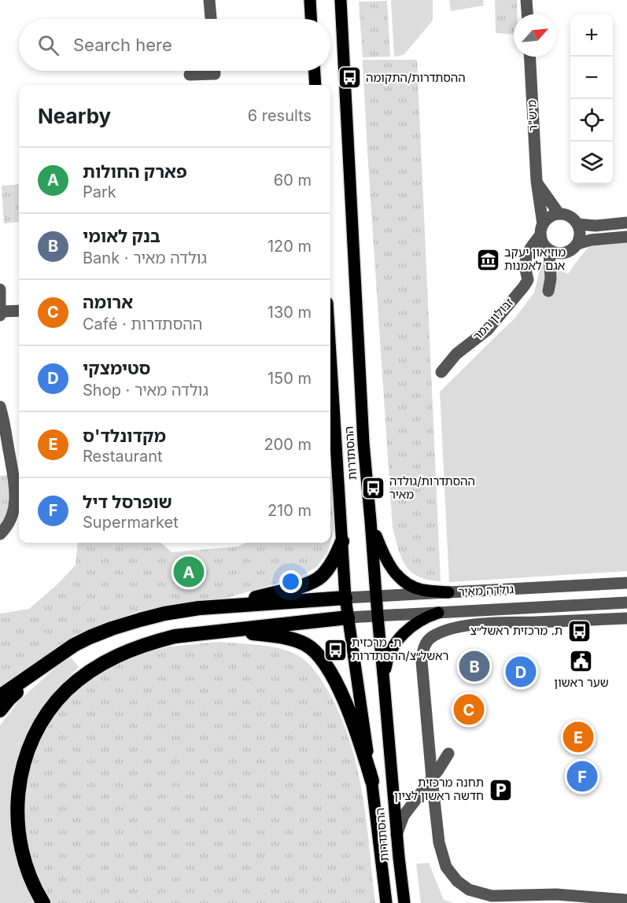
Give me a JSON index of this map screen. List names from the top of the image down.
{
  "streets": {
    "main road": ["ההסתדרות"],
    "street": ["מיש\"ר", "זבולון המר", "גולדה מאיר"]
  },
  "crossings": [
    ["ההסתדרות", "גולדה מאיר"]
  ],
  "places": {
    "bus stop": [
      "ההסתדרות/התקומה",
      "ההסתדרות/גולדה מאיר",
      "ת. מרכזית ראשל״צ",
      "ת. מרכזית ראשל״צ/ההסתדרות"
    ],
    "museum": ["מוזיאון יעקב אגם לאמנות"],
    "public building": ["שער ראשון"],
    "parking": ["תחנה מרכזית חדשה ראשון לציון"]
  },
  "north": "top right",
  "page": {
    "map_buttons": ["+", "−"],
    "search": "Search here",
    "heading": ["Nearby", "6 results"],
    "list": [
      {
        "mark": "A",
        "name": "פארק החולות",
        "note": "Park",
        "value": "60 m"
      },
      {
        "mark": "B",
        "name": "בנק לאומי",
        "note": "Bank · גולדה מאיר",
        "value": "120 m"
      },
      {
        "mark": "C",
        "name": "ארומה",
        "note": "Café · ההסתדרות",
        "value": "130 m"
      },
      {
        "mark": "D",
        "name": "סטימצקי",
        "note": "Shop · גולדה מאיר",
        "value": "150 m"
      },
      {
        "mark": "E",
        "name": "מקדונלד'ס",
        "note": "Restaurant",
        "value": "200 m"
      },
      {
        "mark": "F",
        "name": "שופרסל דיל",
        "note": "Supermarket",
        "value": "210 m"
      }
    ],
    "pins": [
      "A",
      "B",
      "D",
      "C",
      "E",
      "F"
    ]
  }
}
